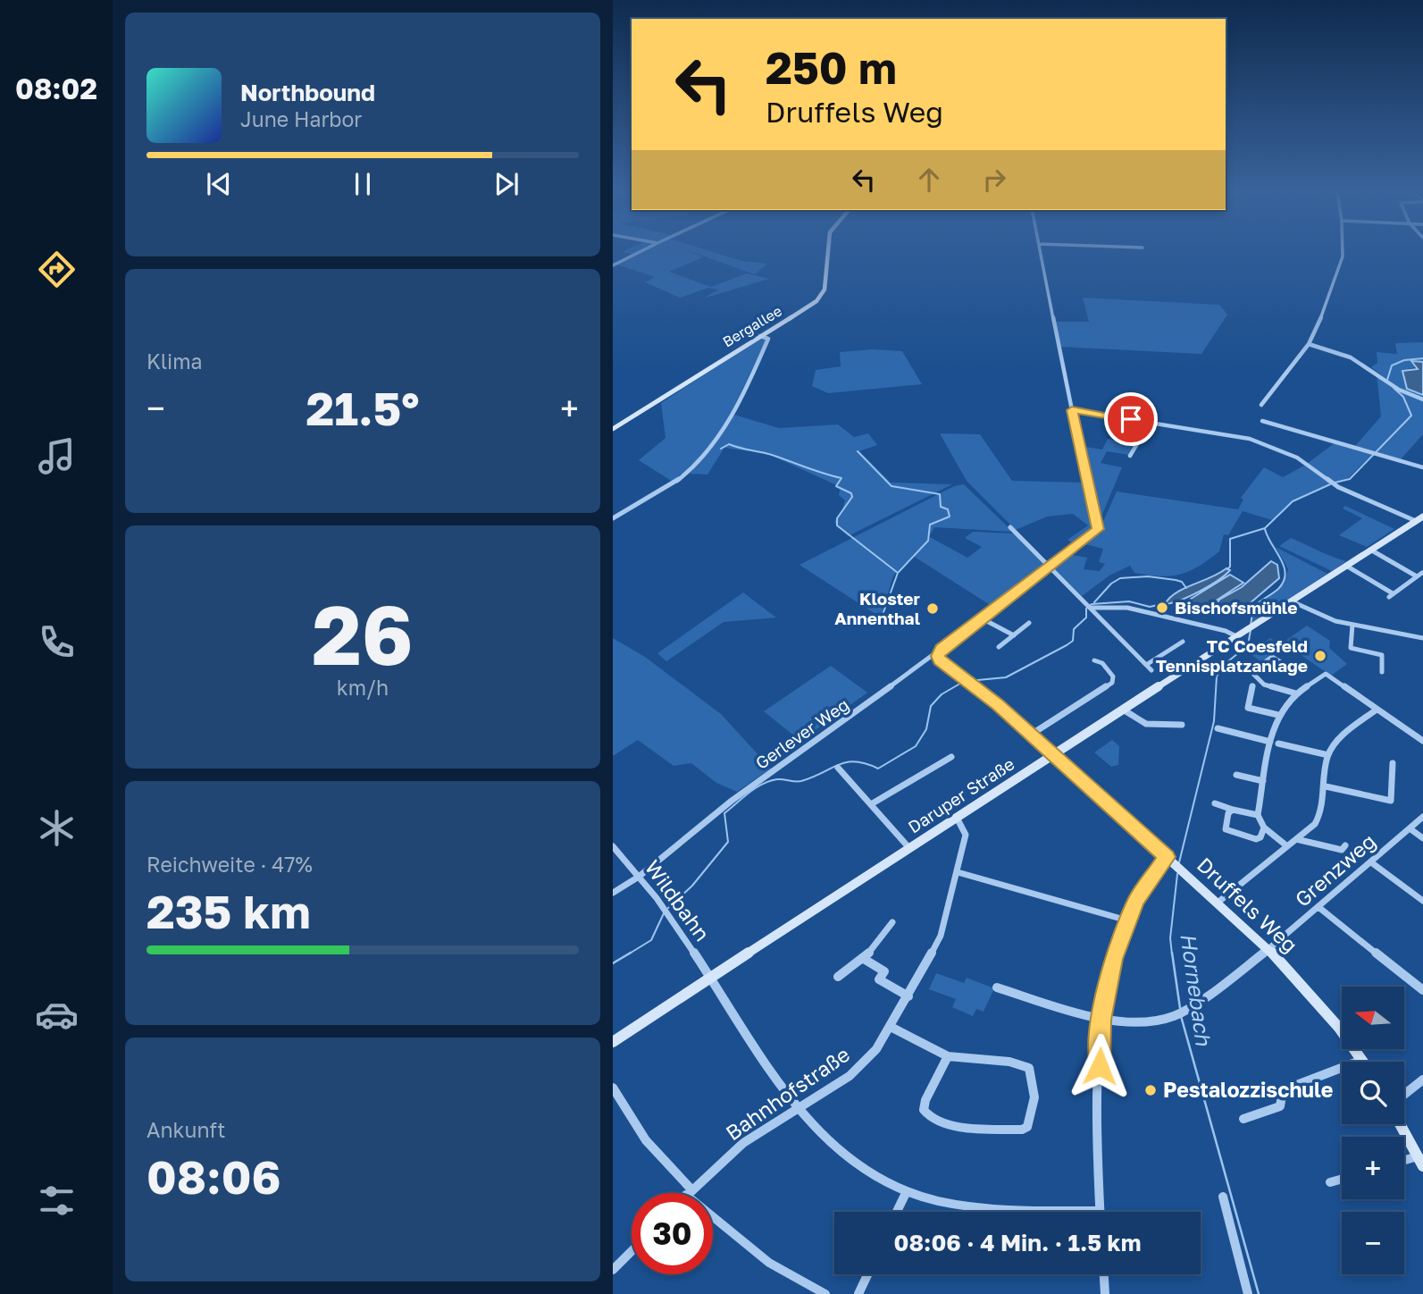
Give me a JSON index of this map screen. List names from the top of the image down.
{
  "streets": {
    "street": [
      "Bergallee",
      "Gerlever Weg",
      "Daruper Straße",
      "Grenzweg",
      "Wildbahn",
      "Druffels Weg",
      "Bahnhofstraße"
    ]
  },
  "crossings": [
    ["Gerlever Weg", "Wildbahn"],
    ["Daruper Straße", "Wildbahn"],
    ["Daruper Straße", "Druffels Weg"],
    ["Daruper Straße", "Bahnhofstraße"],
    ["Grenzweg", "Druffels Weg"],
    ["Wildbahn", "Bahnhofstraße"]
  ],
  "water": ["Hornebach"],
  "places": [
    "Bischofsmühle",
    "Kloster Annenthal",
    "TC Coesfeld Tennisplatzanlage",
    "Pestalozzischule"
  ],
  "north": "left",
  "page": {
    "tabs": "08:02",
    "turn": ["250 m", "Druffels Weg"],
    "song": ["Northbound", "June Harbor"],
    "tile": [
      "Klima",
      ["26", "km/h"],
      ["Reichweite · 47%", "235 km"],
      ["Ankunft", "08:06"]
    ],
    "heat": ["−", "21.5°", "+"],
    "map_buttons": ["+", "−"],
    "limit": "30",
    "trip": "08:06 · 4 Min. · 1.5 km"
  }
}
